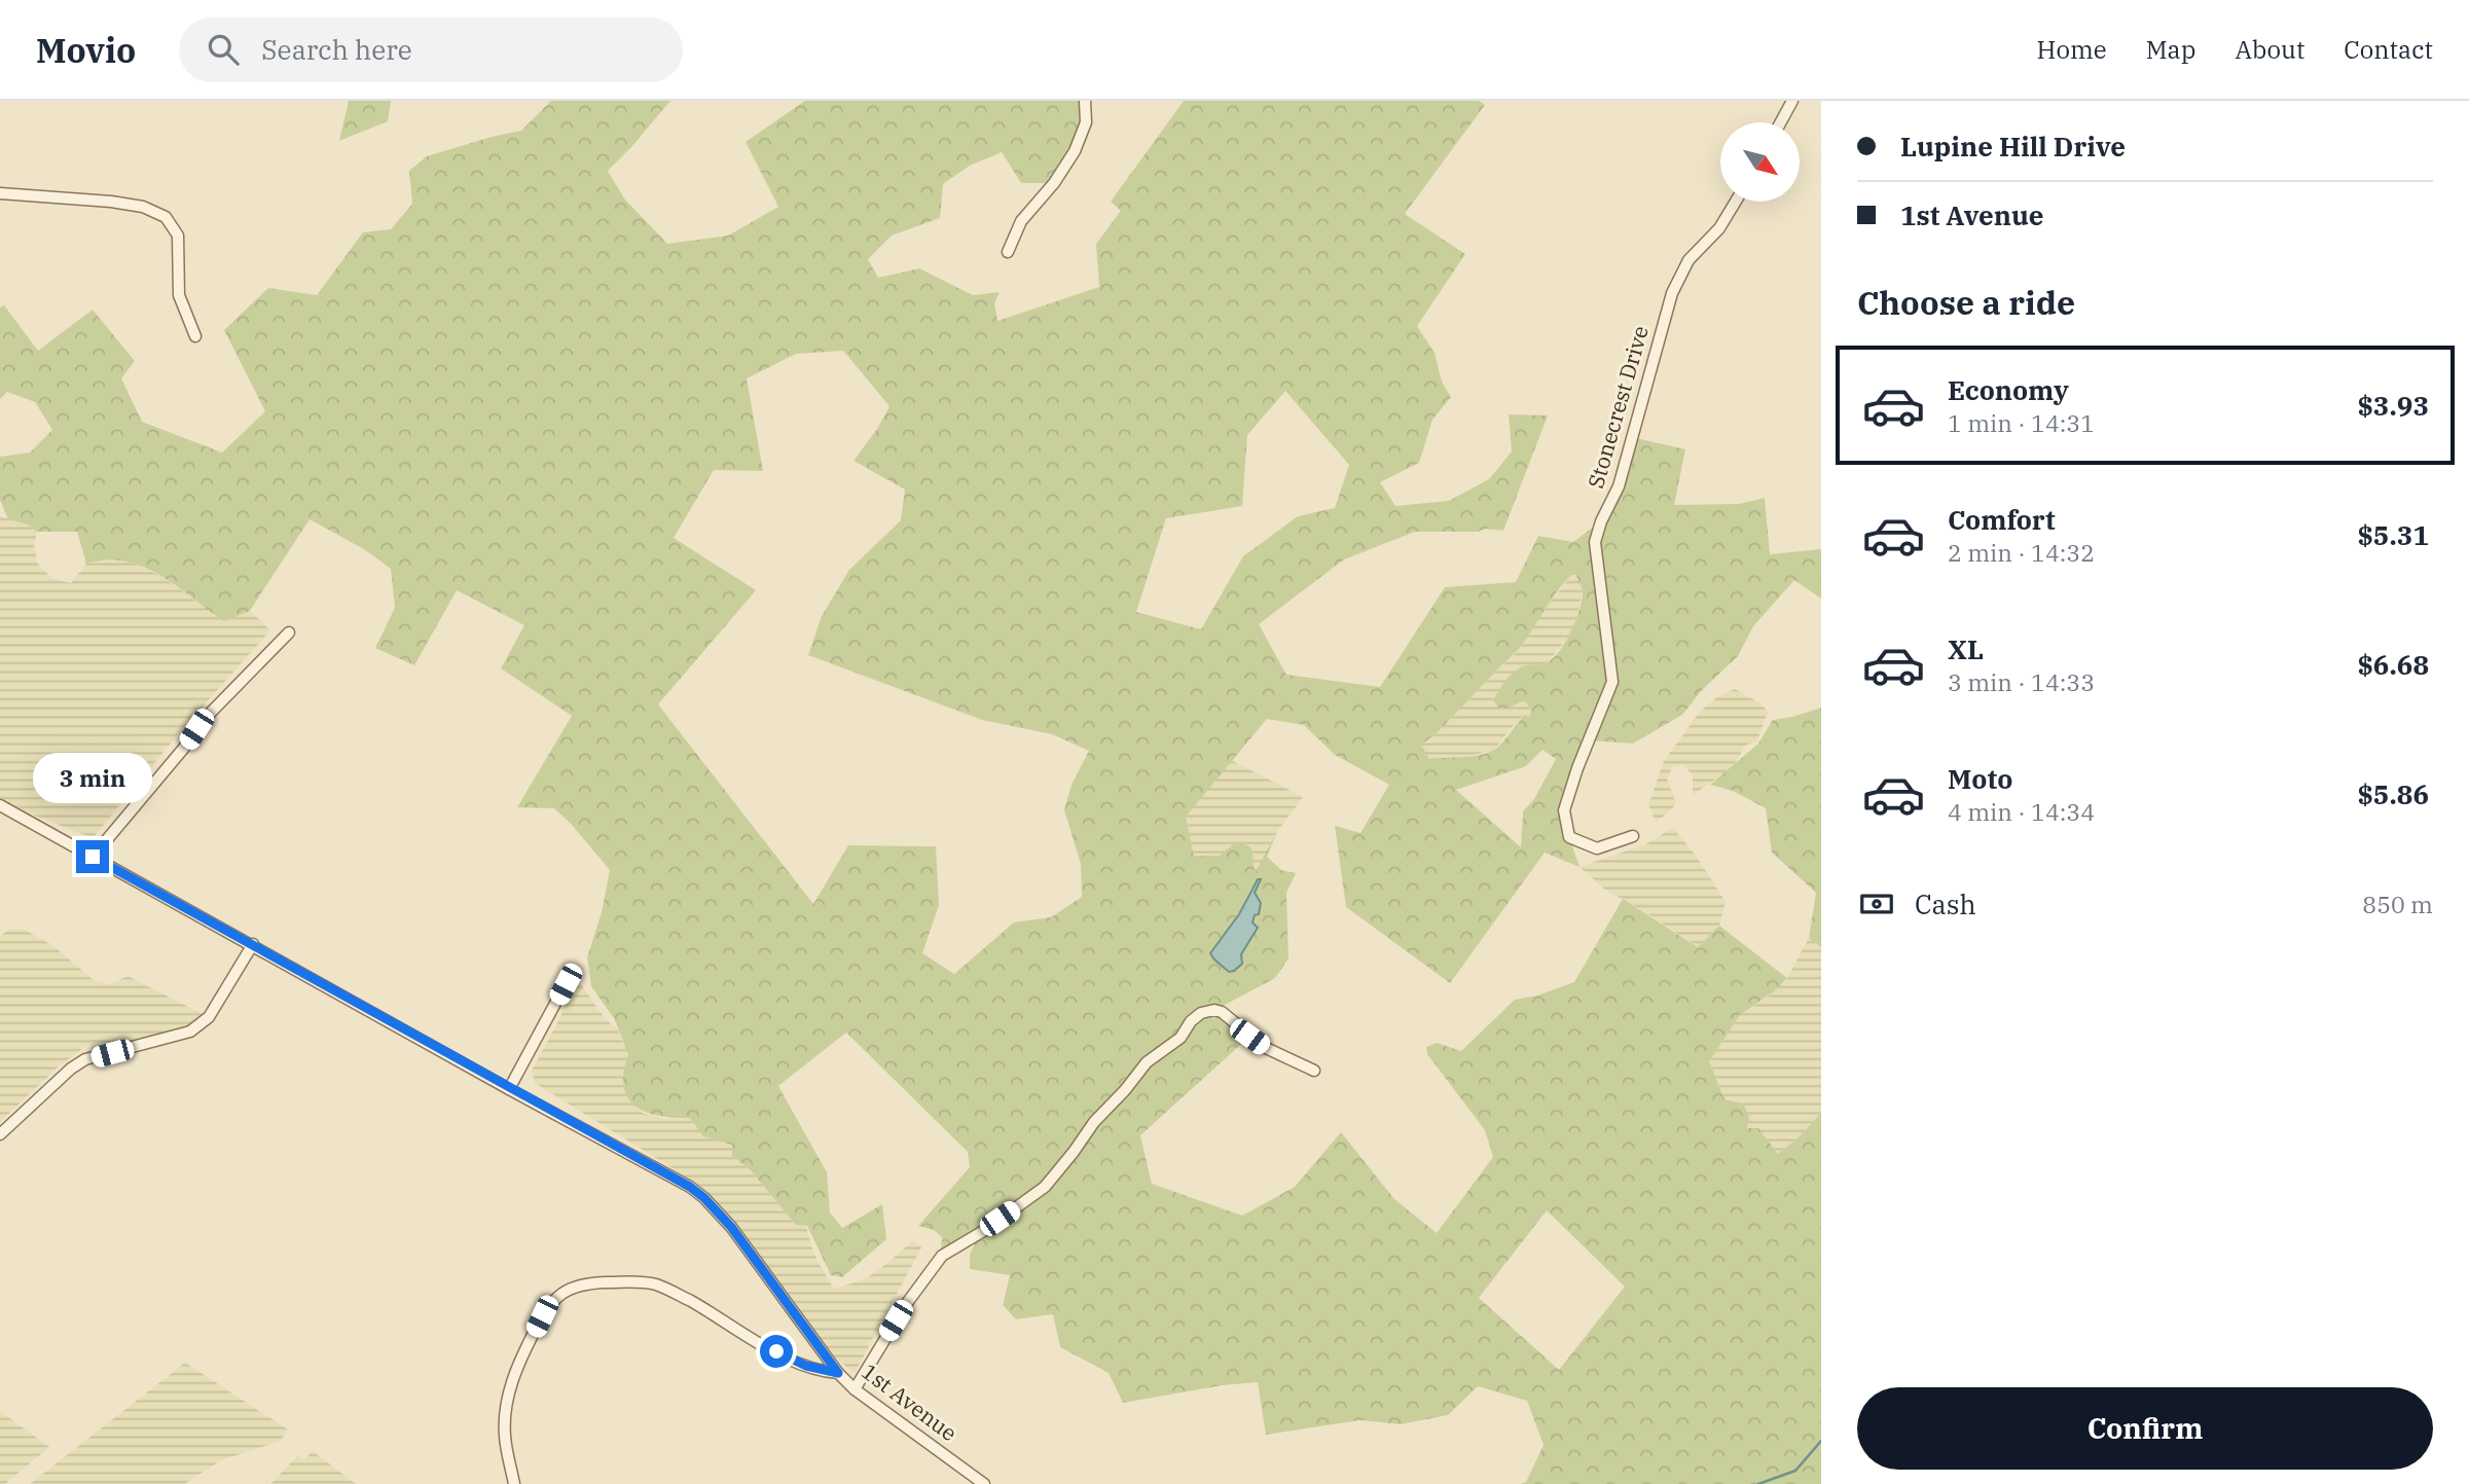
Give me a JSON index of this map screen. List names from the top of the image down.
{
  "streets": {
    "street": ["Stonecrest Drive", "1st Avenue"]
  },
  "north": "bottom right",
  "page": {
    "header": "Movio",
    "search": "Search here",
    "nav": [
      "Home",
      "Map",
      "About",
      "Contact"
    ],
    "banner": ["Lupine Hill Drive", "1st Avenue"],
    "heading": "Choose a ride",
    "list": [
      {
        "name": "Economy",
        "note": "1 min · 14:31",
        "value": "$3.93"
      },
      {
        "name": "Comfort",
        "note": "2 min · 14:32",
        "value": "$5.31"
      },
      {
        "name": "XL",
        "note": "3 min · 14:33",
        "value": "$6.68"
      },
      {
        "name": "Moto",
        "note": "4 min · 14:34",
        "value": "$5.86"
      }
    ],
    "bubble": "3 min",
    "pay": ["Cash", "850 m"],
    "buttons": "Confirm"
  }
}
